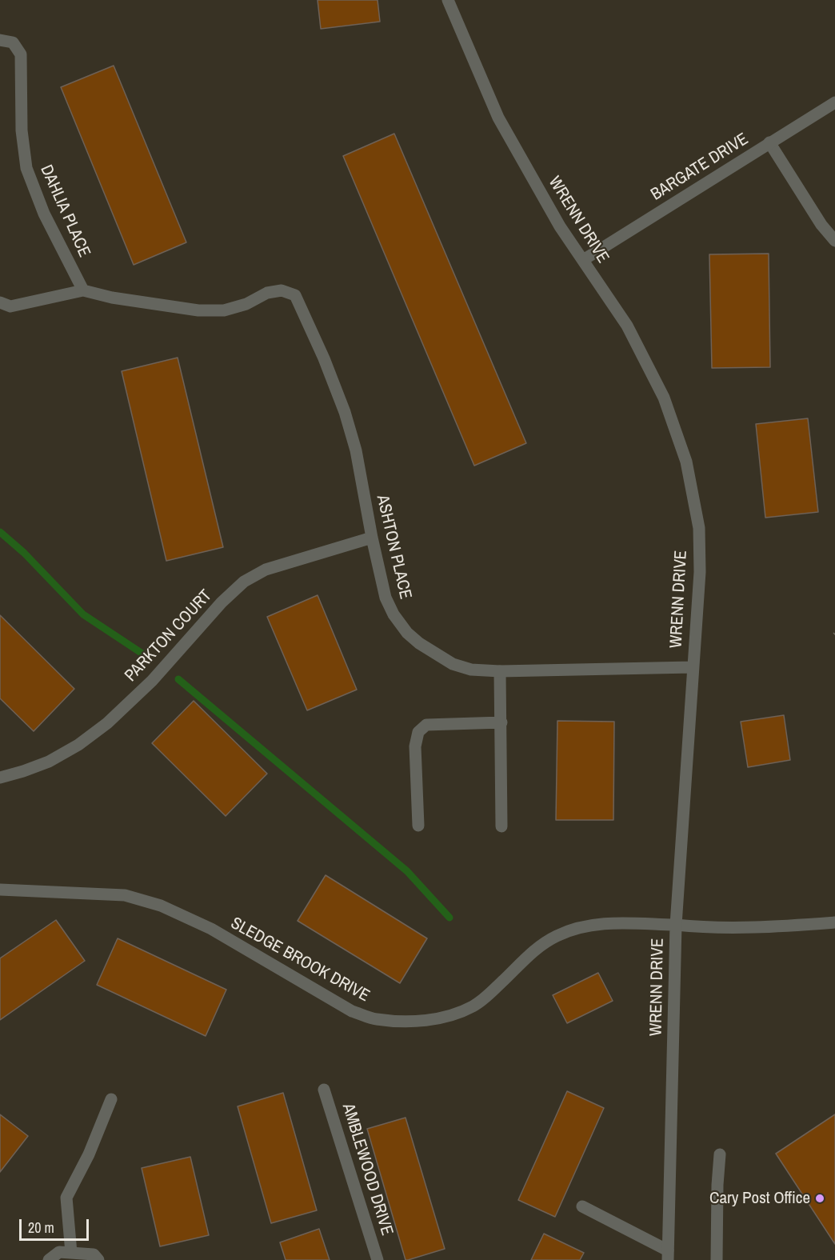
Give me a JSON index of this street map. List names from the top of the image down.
{
  "streets": {
    "street": [
      "BARGATE DRIVE",
      "DAHLIA PLACE",
      "WRENN DRIVE",
      "ASHTON PLACE",
      "PARKTON COURT",
      "SLEDGE BROOK DRIVE",
      "AMBLEWOOD DRIVE"
    ]
  },
  "crossings": [
    ["BARGATE DRIVE", "WRENN DRIVE"],
    ["DAHLIA PLACE", "ASHTON PLACE"],
    ["WRENN DRIVE", "ASHTON PLACE"],
    ["WRENN DRIVE", "SLEDGE BROOK DRIVE"],
    ["ASHTON PLACE", "PARKTON COURT"]
  ],
  "places": ["Cary Post Office"],
  "scale_bar": "20 m"
}
